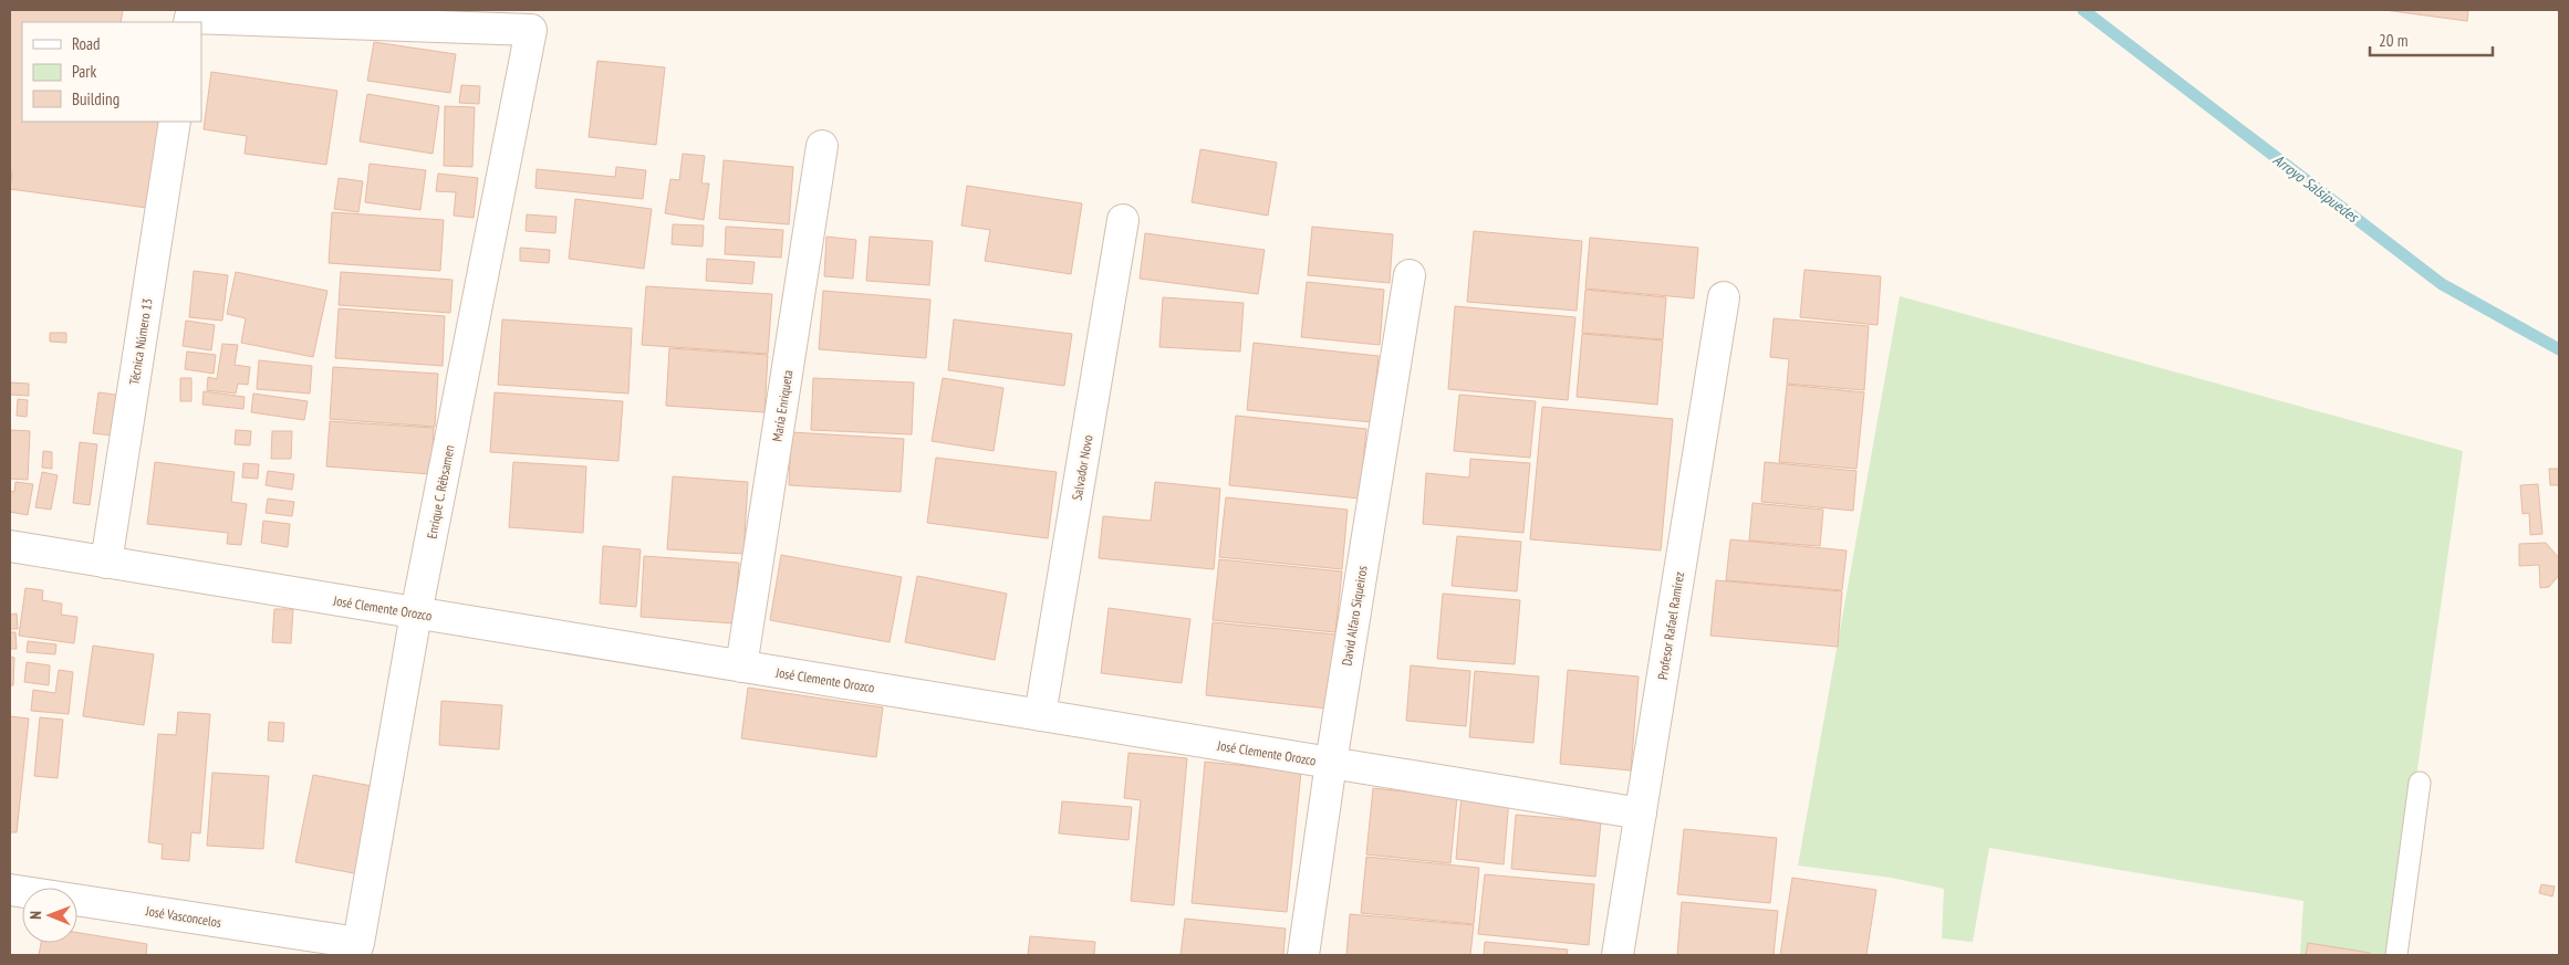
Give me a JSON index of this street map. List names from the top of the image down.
{
  "streets": {
    "street": [
      "Técnica Número 13",
      "María Enriqueta",
      "Salvador Novo",
      "Enrique C. Rébsamen",
      "José Clemente Orozco",
      "David Alfaro Siqueiros",
      "Profesor Rafael Ramírez",
      "José Vasconcelos"
    ]
  },
  "crossings": [
    ["Técnica Número 13", "José Clemente Orozco"],
    ["María Enriqueta", "José Clemente Orozco"],
    ["Salvador Novo", "José Clemente Orozco"],
    ["Enrique C. Rébsamen", "José Clemente Orozco"],
    ["Enrique C. Rébsamen", "José Vasconcelos"],
    ["José Clemente Orozco", "David Alfaro Siqueiros"],
    ["José Clemente Orozco", "Profesor Rafael Ramírez"]
  ],
  "water": ["Arroyo Salsipuedes"],
  "legend": ["Road", "Park", "Building"],
  "scale_bar": "20 m",
  "north": "left"
}
